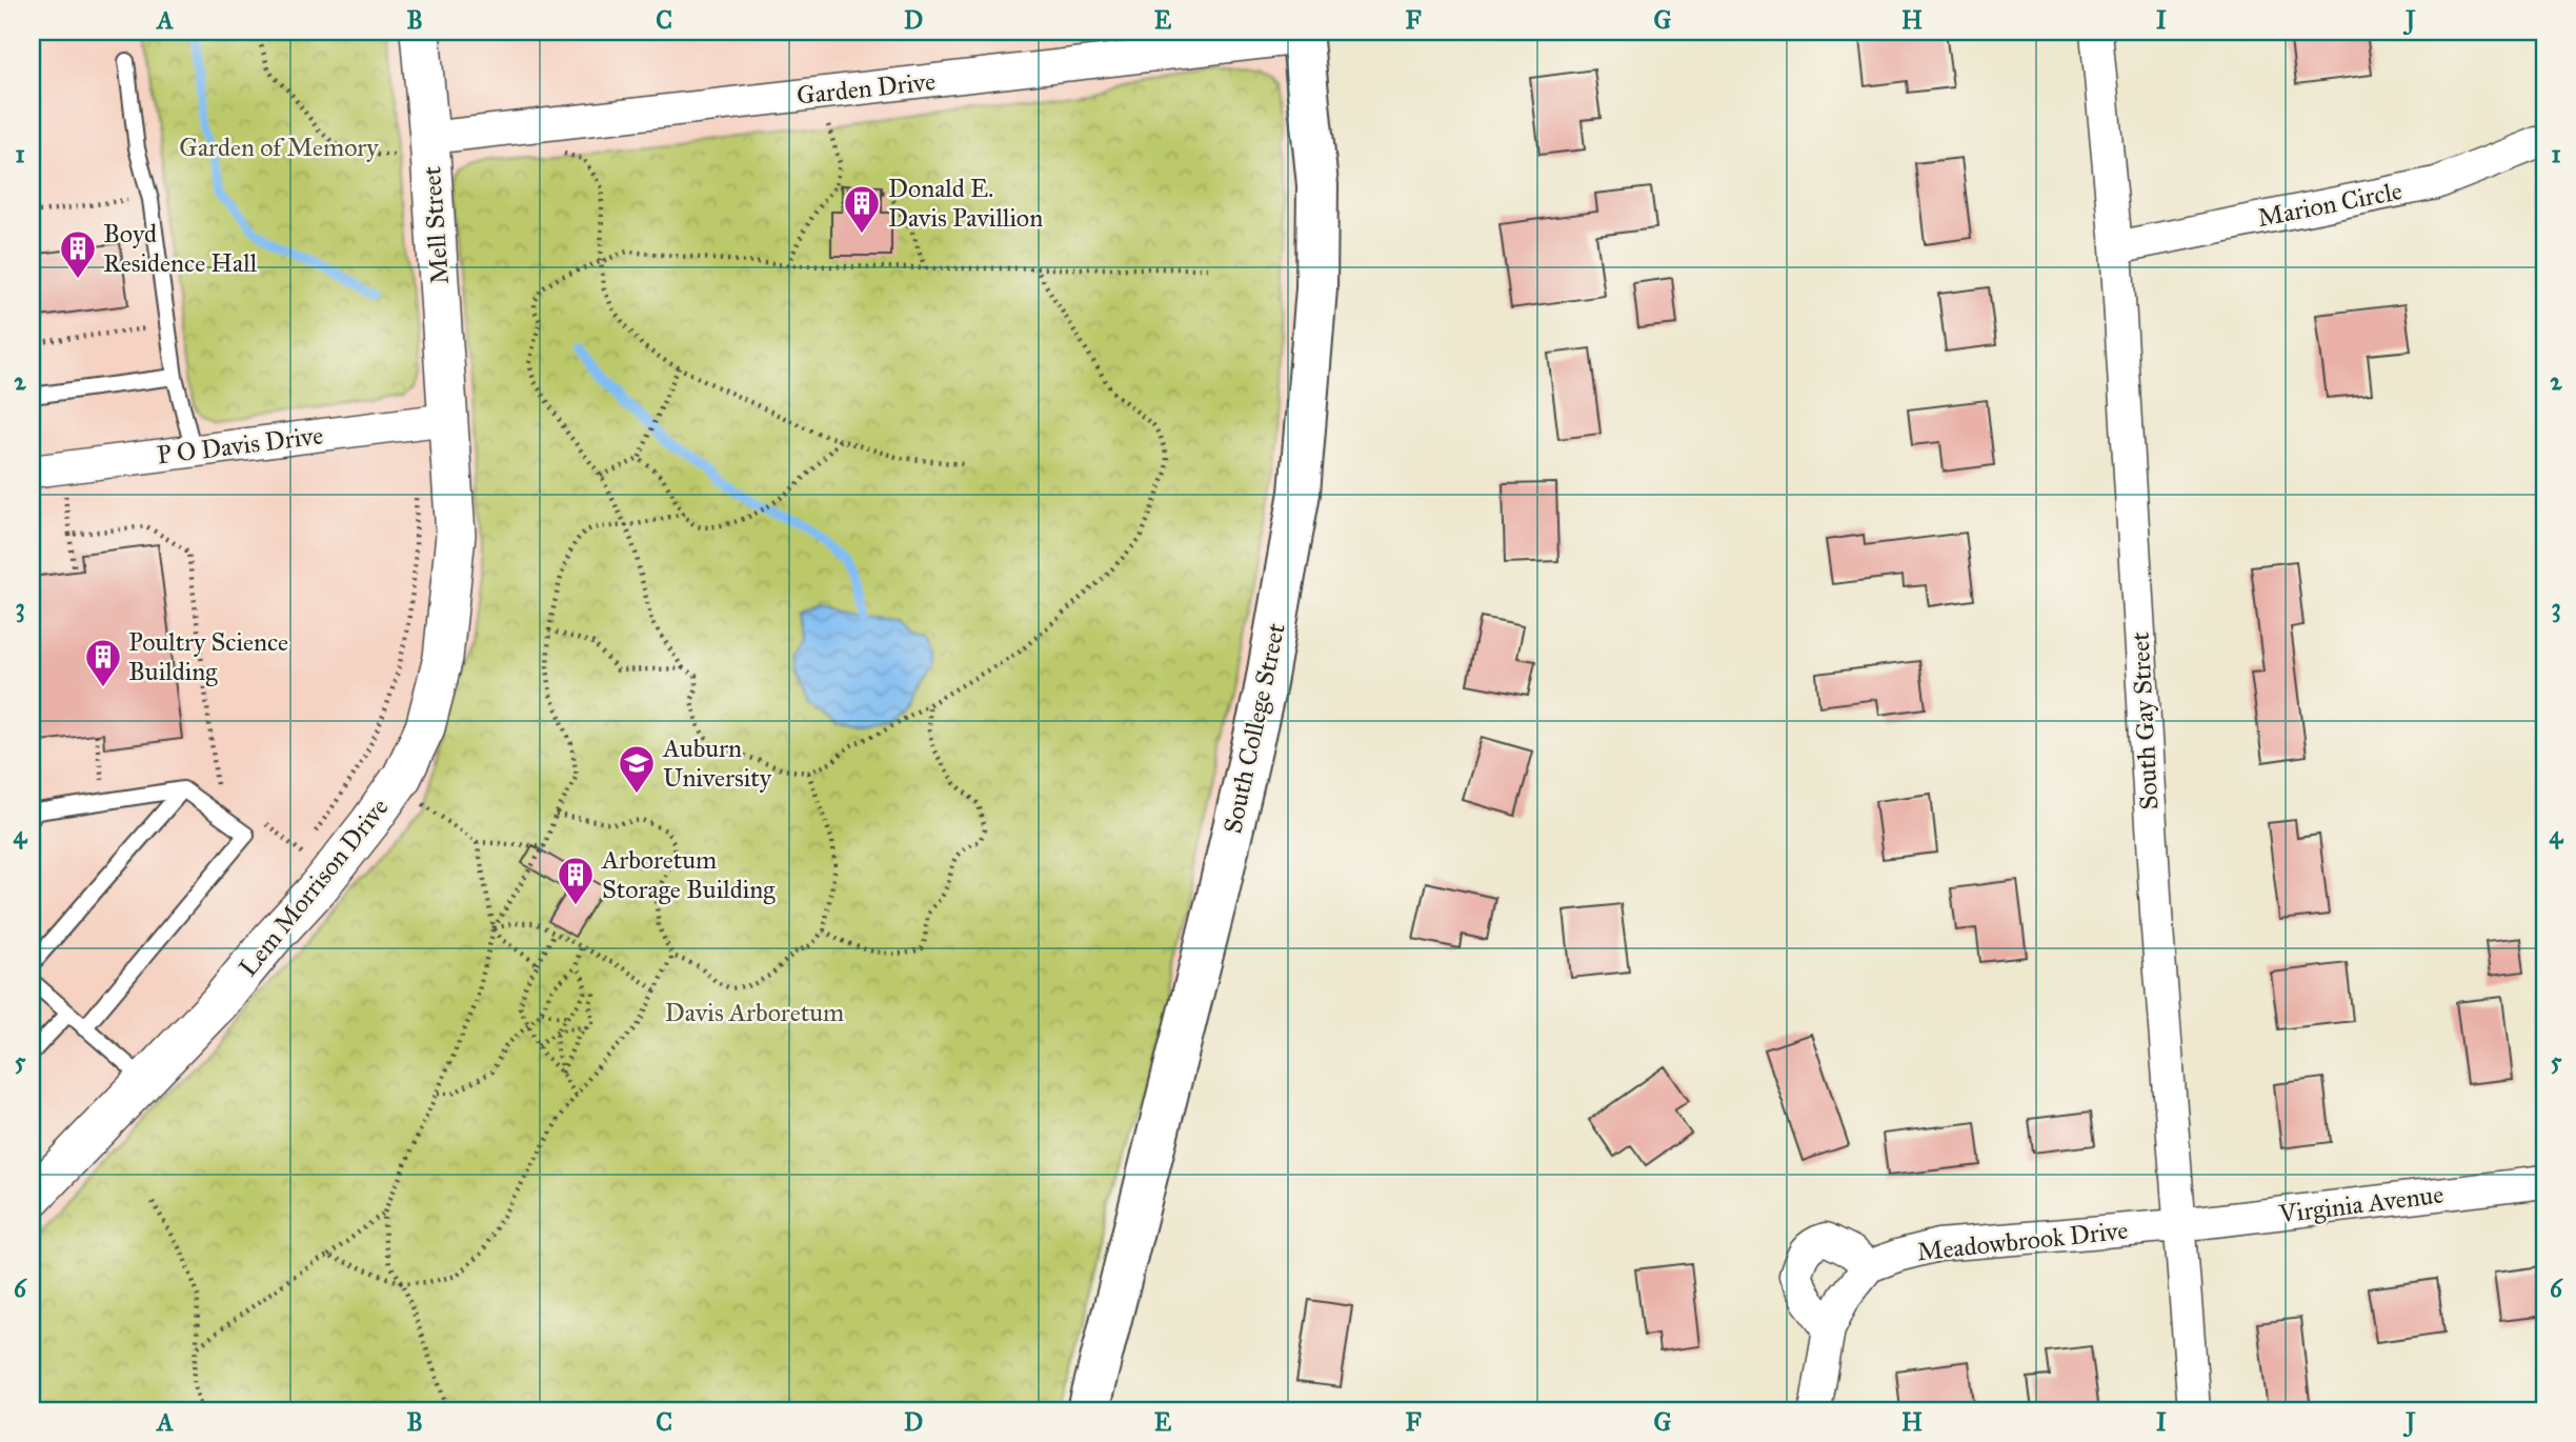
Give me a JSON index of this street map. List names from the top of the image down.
{
  "streets": {
    "main road": ["South College Street"],
    "street": [
      "Garden Drive",
      "Marion Circle",
      "Mell Street",
      "P O Davis Drive",
      "South Gay Street",
      "Lem Morrison Drive",
      "Virginia Avenue",
      "Meadowbrook Drive"
    ]
  },
  "crossings": [
    ["Garden Drive", "Mell Street"],
    ["Garden Drive", "South College Street"],
    ["Marion Circle", "South Gay Street"],
    ["Mell Street", "P O Davis Drive"],
    ["Mell Street", "Lem Morrison Drive"],
    ["P O Davis Drive", "Lem Morrison Drive"],
    ["South Gay Street", "Virginia Avenue"],
    ["South Gay Street", "Meadowbrook Drive"],
    ["Virginia Avenue", "Meadowbrook Drive"]
  ],
  "parks": ["Garden of Memory", "Davis Arboretum"],
  "places": {
    "building": [
      "Donald E. Davis Pavillion",
      "Boyd Residence Hall",
      "Poultry Science Building",
      "Arboretum Storage Building"
    ],
    "school or university": ["Auburn University"]
  },
  "grid": {
    "columns": [
      "A",
      "B",
      "C",
      "D",
      "E",
      "F",
      "G",
      "H",
      "I",
      "J"
    ],
    "rows": [
      "1",
      "2",
      "3",
      "4",
      "5",
      "6"
    ]
  }
}
